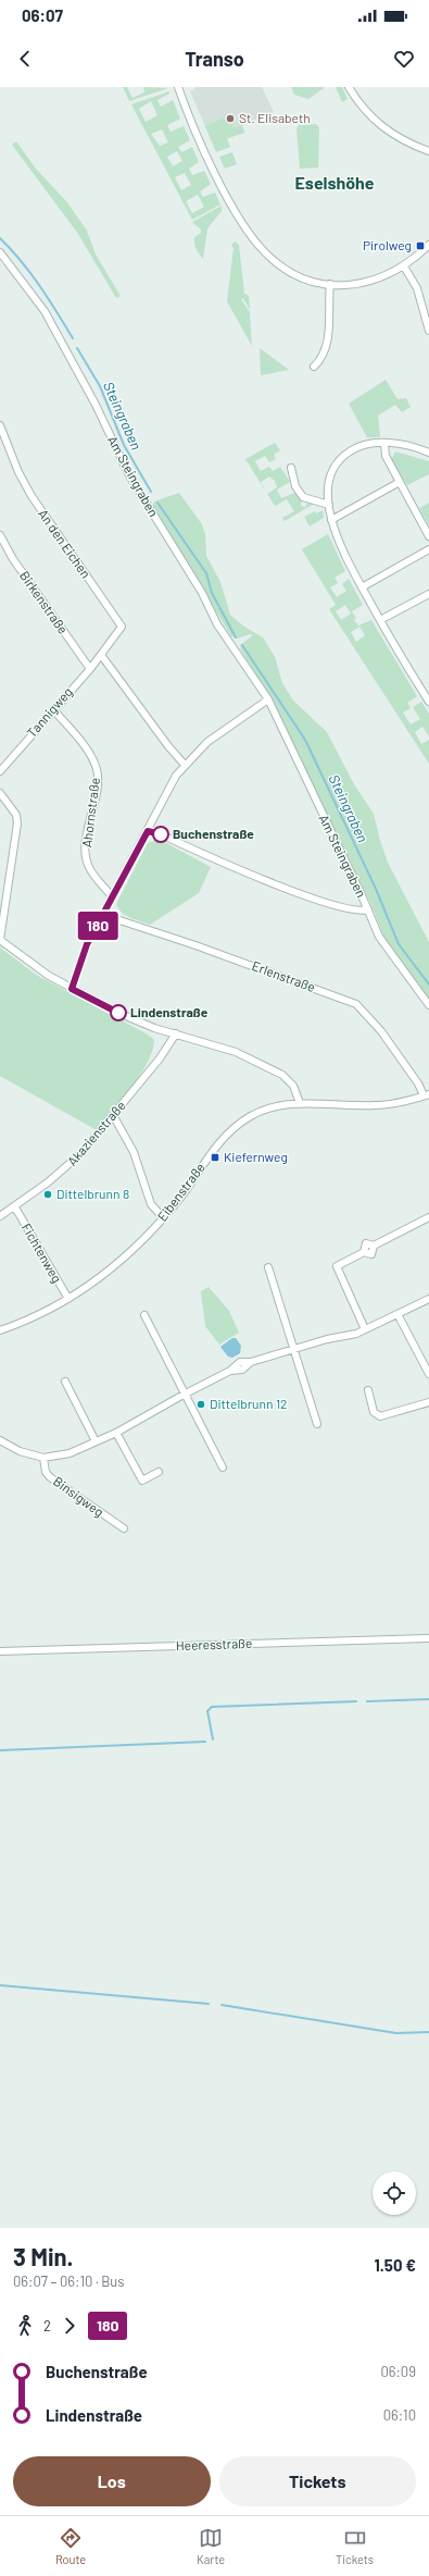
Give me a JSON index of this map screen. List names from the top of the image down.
{
  "streets": {
    "street": [
      "Am Steingraben",
      "An den Eichen",
      "Birkenstraße",
      "Tannigweg",
      "Ahornstraße",
      "Erlenstraße",
      "Akazienstraße",
      "Eibenstraße",
      "Fichtenweg",
      "Binsigweg",
      "Heeresstraße"
    ]
  },
  "crossings": [
    ["An den Eichen", "Tannigweg"],
    ["Birkenstraße", "Tannigweg"],
    ["Tannigweg", "Ahornstraße"],
    ["Erlenstraße", "Eibenstraße"],
    ["Akazienstraße", "Fichtenweg"],
    ["Eibenstraße", "Fichtenweg"]
  ],
  "districts": ["Eselshöhe"],
  "water": ["Steingraben"],
  "places": {
    "other": [
      "St. Elisabeth",
      "Buchenstraße",
      "Lindenstraße",
      "Dittelbrunn 8",
      "Dittelbrunn 12"
    ],
    "transit": ["Pirolweg", "Kiefernweg"]
  },
  "lines": ["bus line 180"],
  "page": {
    "status": "06:07",
    "header": "Transo",
    "on_map": "180",
    "heading": ["3 Min.", "06:07 – 06:10 · Bus", "1.50 €"],
    "legs": ["2", "180"],
    "list": [
      {
        "name": "Buchenstraße",
        "value": "06:09"
      },
      {
        "name": "Lindenstraße",
        "value": "06:10"
      }
    ],
    "buttons": ["Los", "Tickets"],
    "tabs": ["Route", "Karte", "Tickets"]
  }
}
